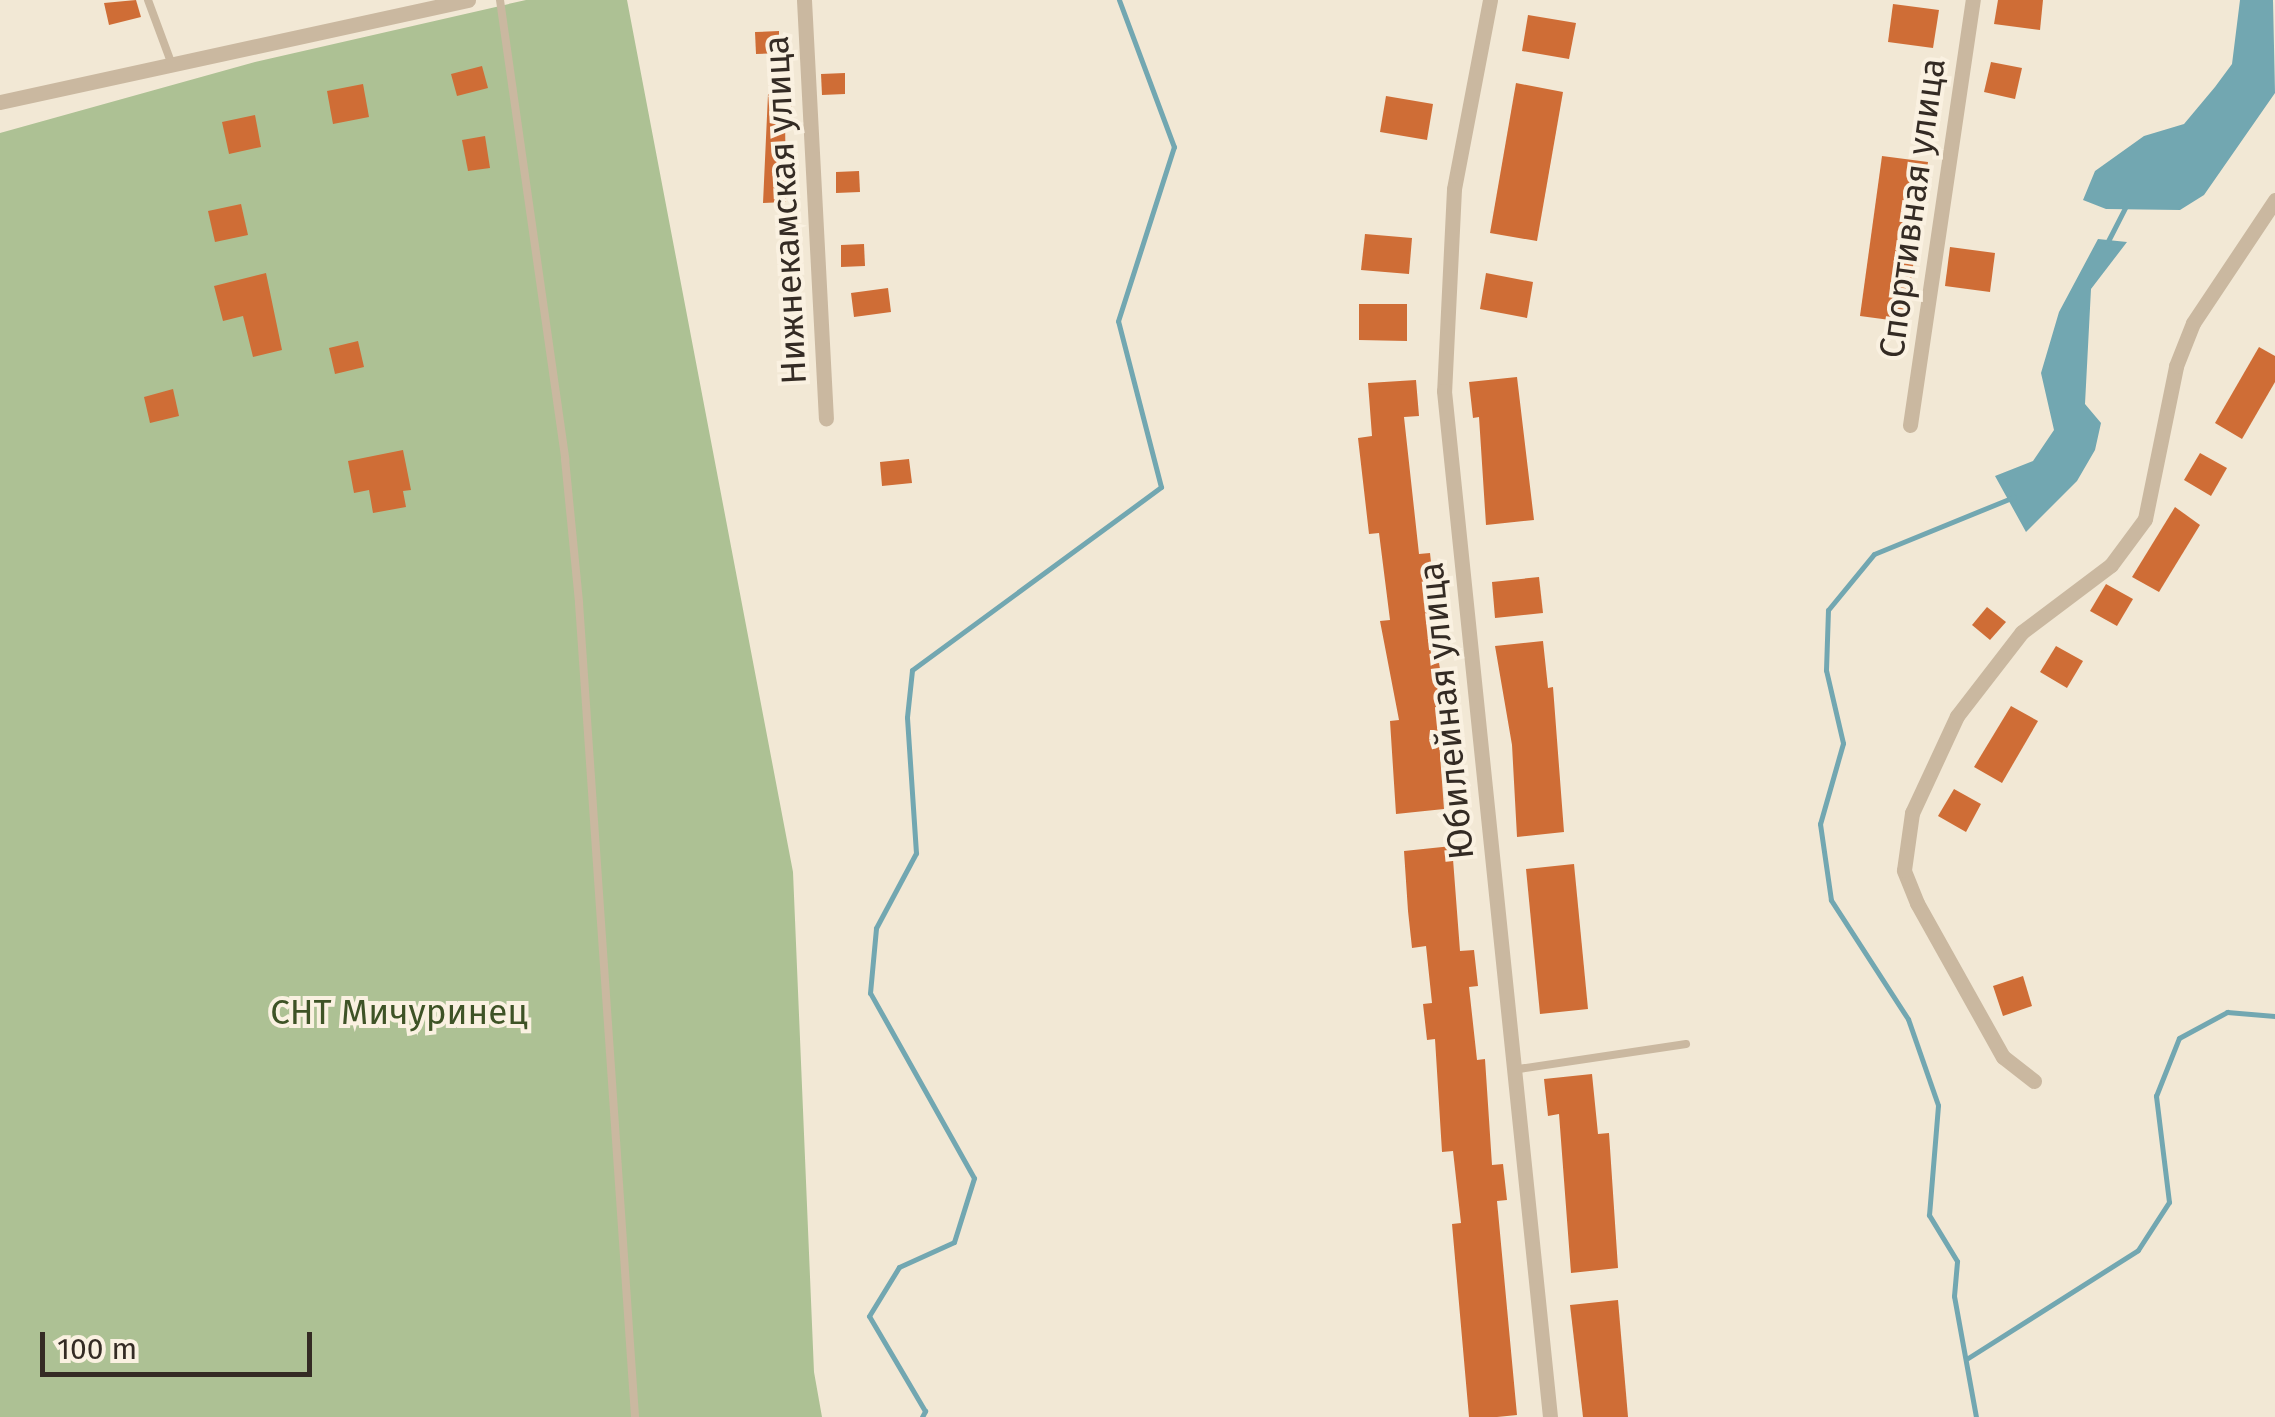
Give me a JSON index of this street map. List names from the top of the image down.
{
  "streets": {
    "street": ["Спортивная улица", "Нижнекамская улица", "Юбилейная улица"]
  },
  "parks": ["СНТ Мичуринец"],
  "scale_bar": "100 m"
}
